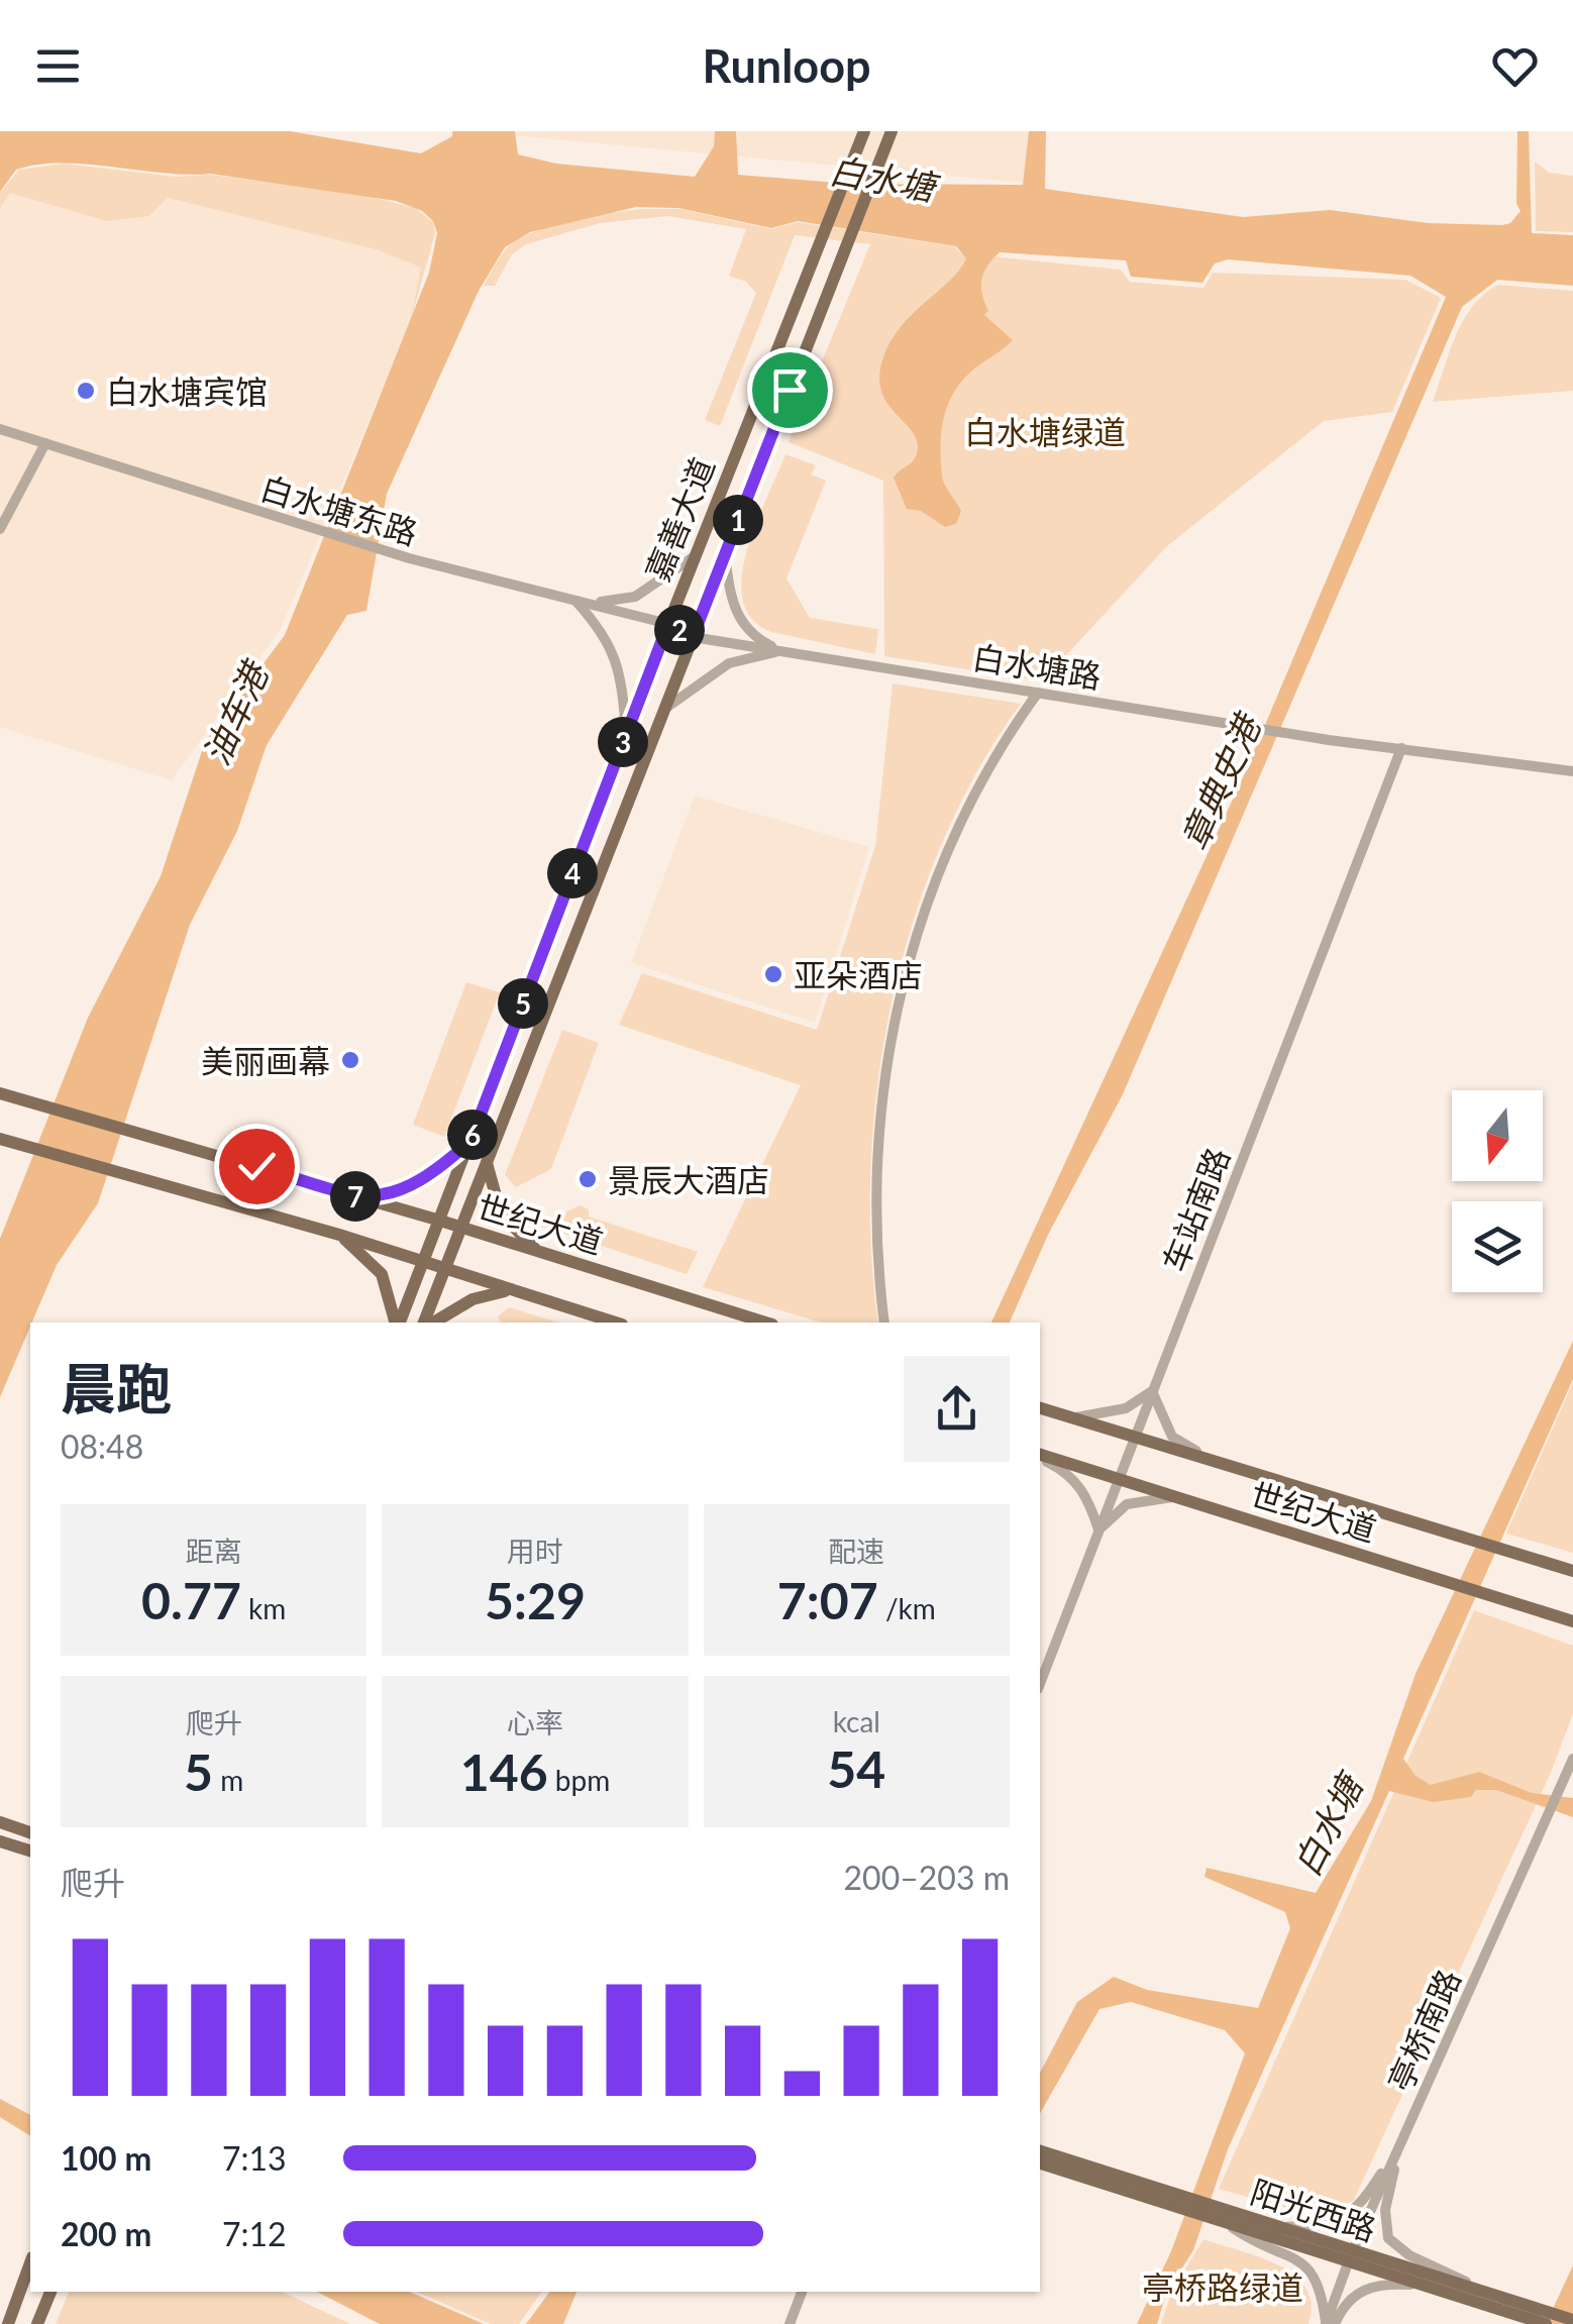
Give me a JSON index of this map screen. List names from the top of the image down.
{
  "streets": {
    "main road": ["嘉善大道", "世纪大道", "阳光西路"],
    "street": [
      "白水塘东路",
      "白水塘路",
      "车站南路",
      "亭桥南路"
    ]
  },
  "crossings": [
    ["白水塘东路", "嘉善大道"],
    ["白水塘东路", "白水塘路"],
    ["嘉善大道", "白水塘路"],
    ["嘉善大道", "世纪大道"],
    ["白水塘路", "车站南路"],
    ["车站南路", "世纪大道"],
    ["亭桥南路", "阳光西路"]
  ],
  "water": ["白水塘", "油车港", "章典史港"],
  "parks": ["白水塘绿道", "亭桥路绿道"],
  "places": [
    "白水塘宾馆",
    "亚朵酒店",
    "美丽画幕",
    "景辰大酒店"
  ],
  "north": "bottom",
  "page": {
    "header": "Runloop",
    "pins": [
      "1",
      "2",
      "3",
      "4",
      "5",
      "6",
      "7"
    ],
    "heading": ["晨跑", "08:48"],
    "stats": [
      ["距离", "0.77 km"],
      ["用时", "5:29"],
      ["配速", "7:07 /km"],
      ["爬升", "5 m"],
      ["心率", "146 bpm"],
      ["kcal", "54"]
    ],
    "chart": ["爬升", "200–203 m"],
    "list": [
      {
        "name": "100 m",
        "note": "7:13"
      },
      {
        "name": "200 m",
        "note": "7:12"
      }
    ]
  }
}
